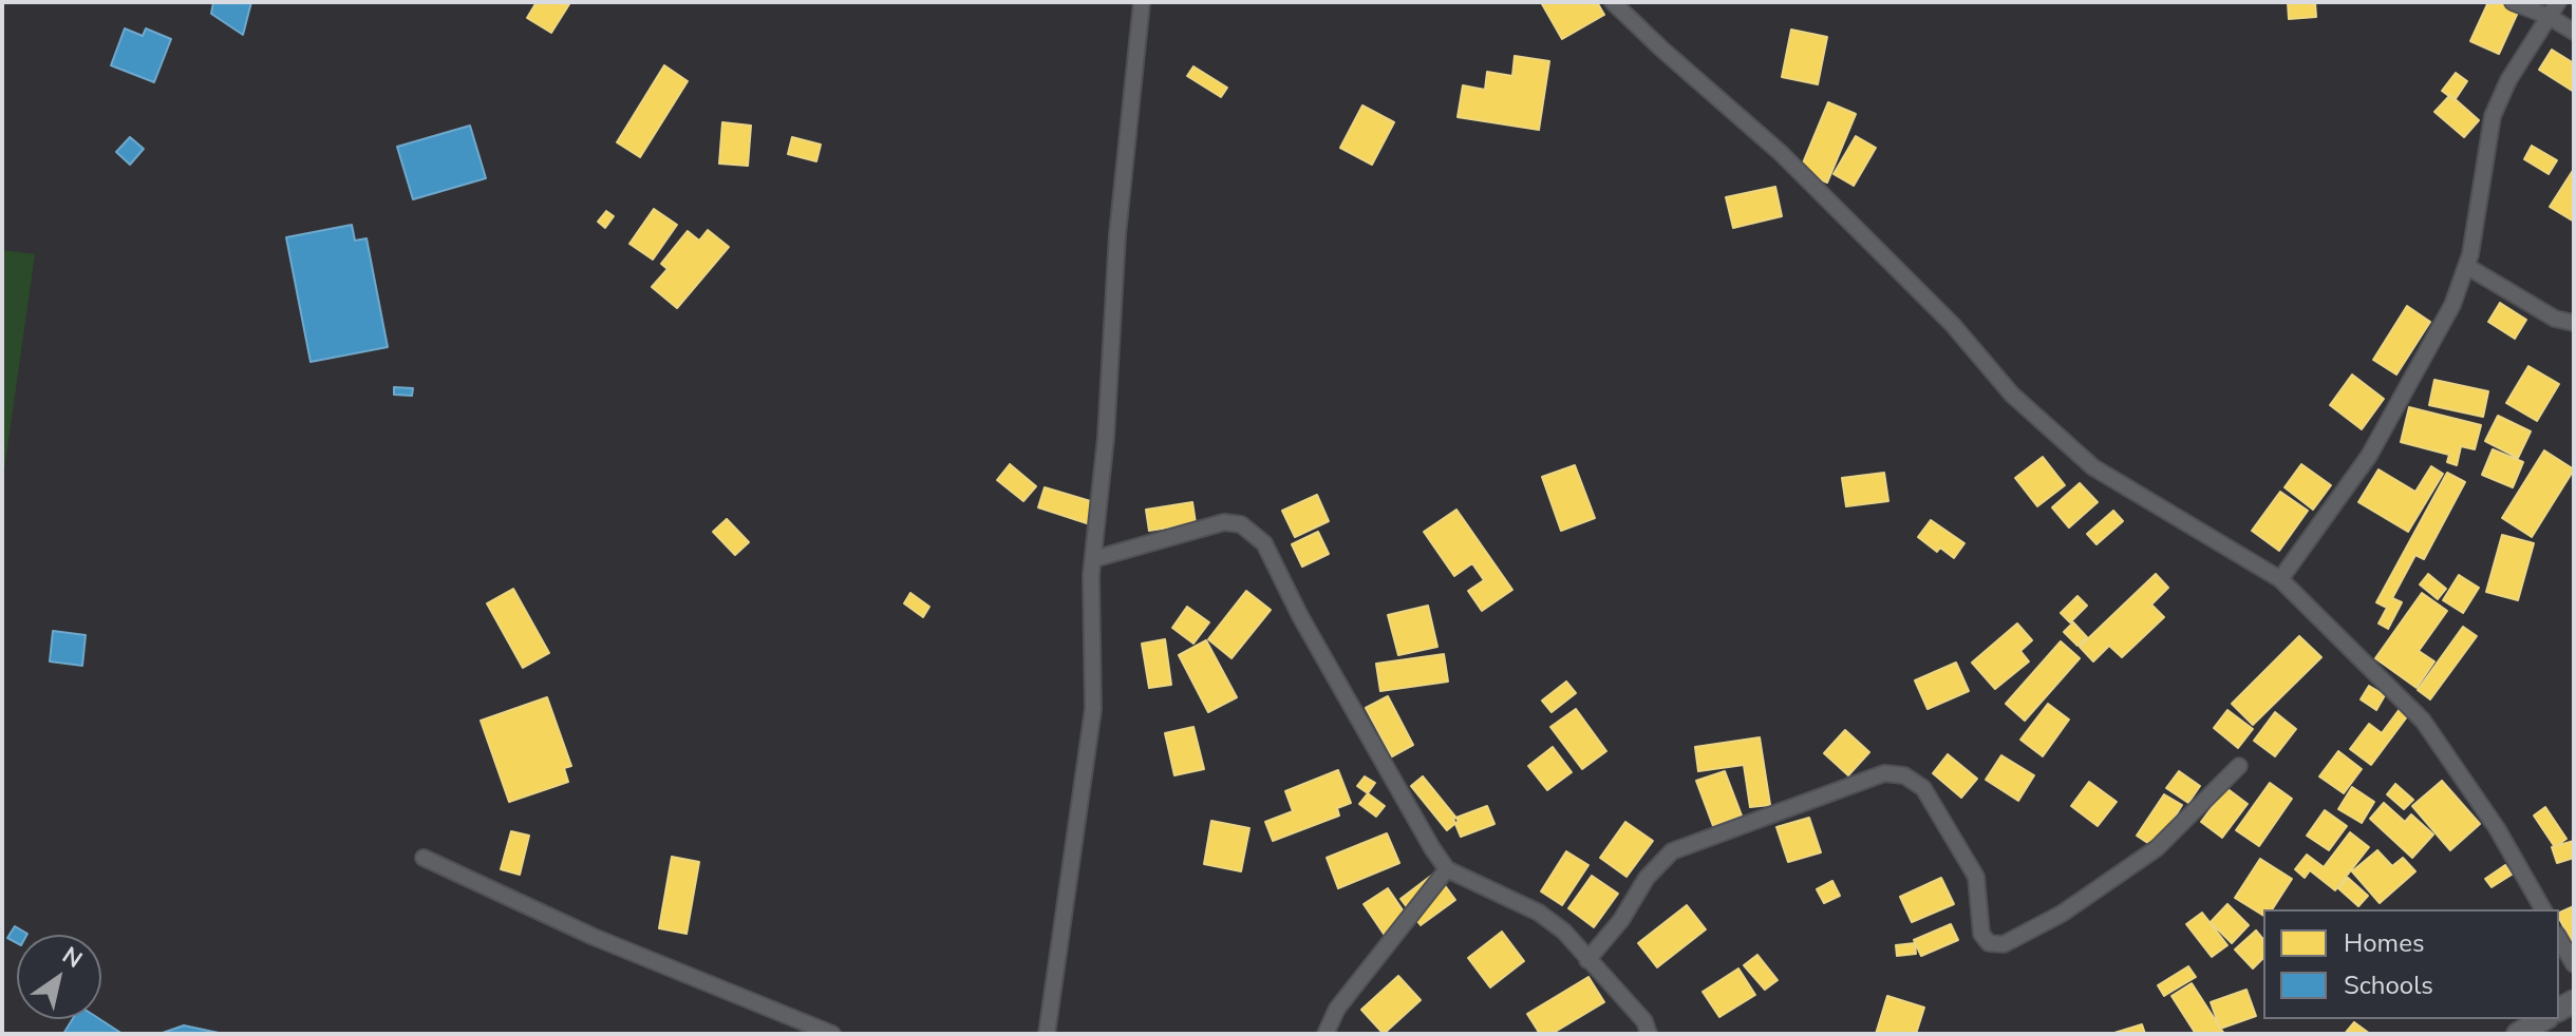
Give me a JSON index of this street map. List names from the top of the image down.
{
  "legend": ["Homes", "Schools"],
  "north": "top right"
}
